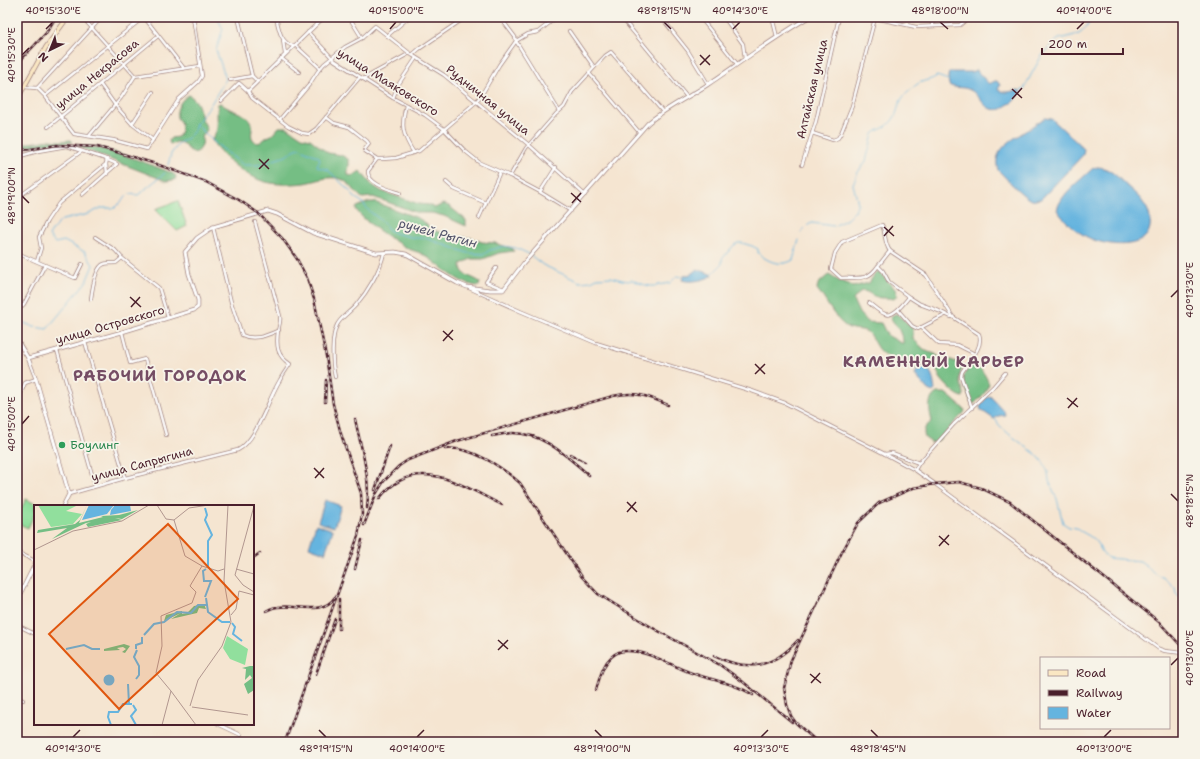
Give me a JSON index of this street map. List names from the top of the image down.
{
  "streets": {
    "street": [
      "улица Некрасова",
      "улица Маяковского",
      "Алтайская улица",
      "Рудничная улица",
      "улица Островского",
      "улица Сапрыгина"
    ]
  },
  "districts": ["КАМЕННЫЙ КАРЬЕР", "РАБОЧИЙ ГОРОДОК"],
  "water": ["ручей Рыгин"],
  "places": ["Боулинг"],
  "legend": ["Road", "Railway", "Water"],
  "scale_bar": "200 m",
  "north": "bottom left",
  "coordinates": [
    "40°15'30\"E",
    "40°15'00\"E",
    "48°18'15\"N",
    "40°14'30\"E",
    "48°18'00\"N",
    "40°14'00\"E",
    "48°19'00\"N",
    "40°13'30\"E",
    "40°13'00\"E",
    "48°19'15\"N",
    "48°18'45\"N"
  ]
}
